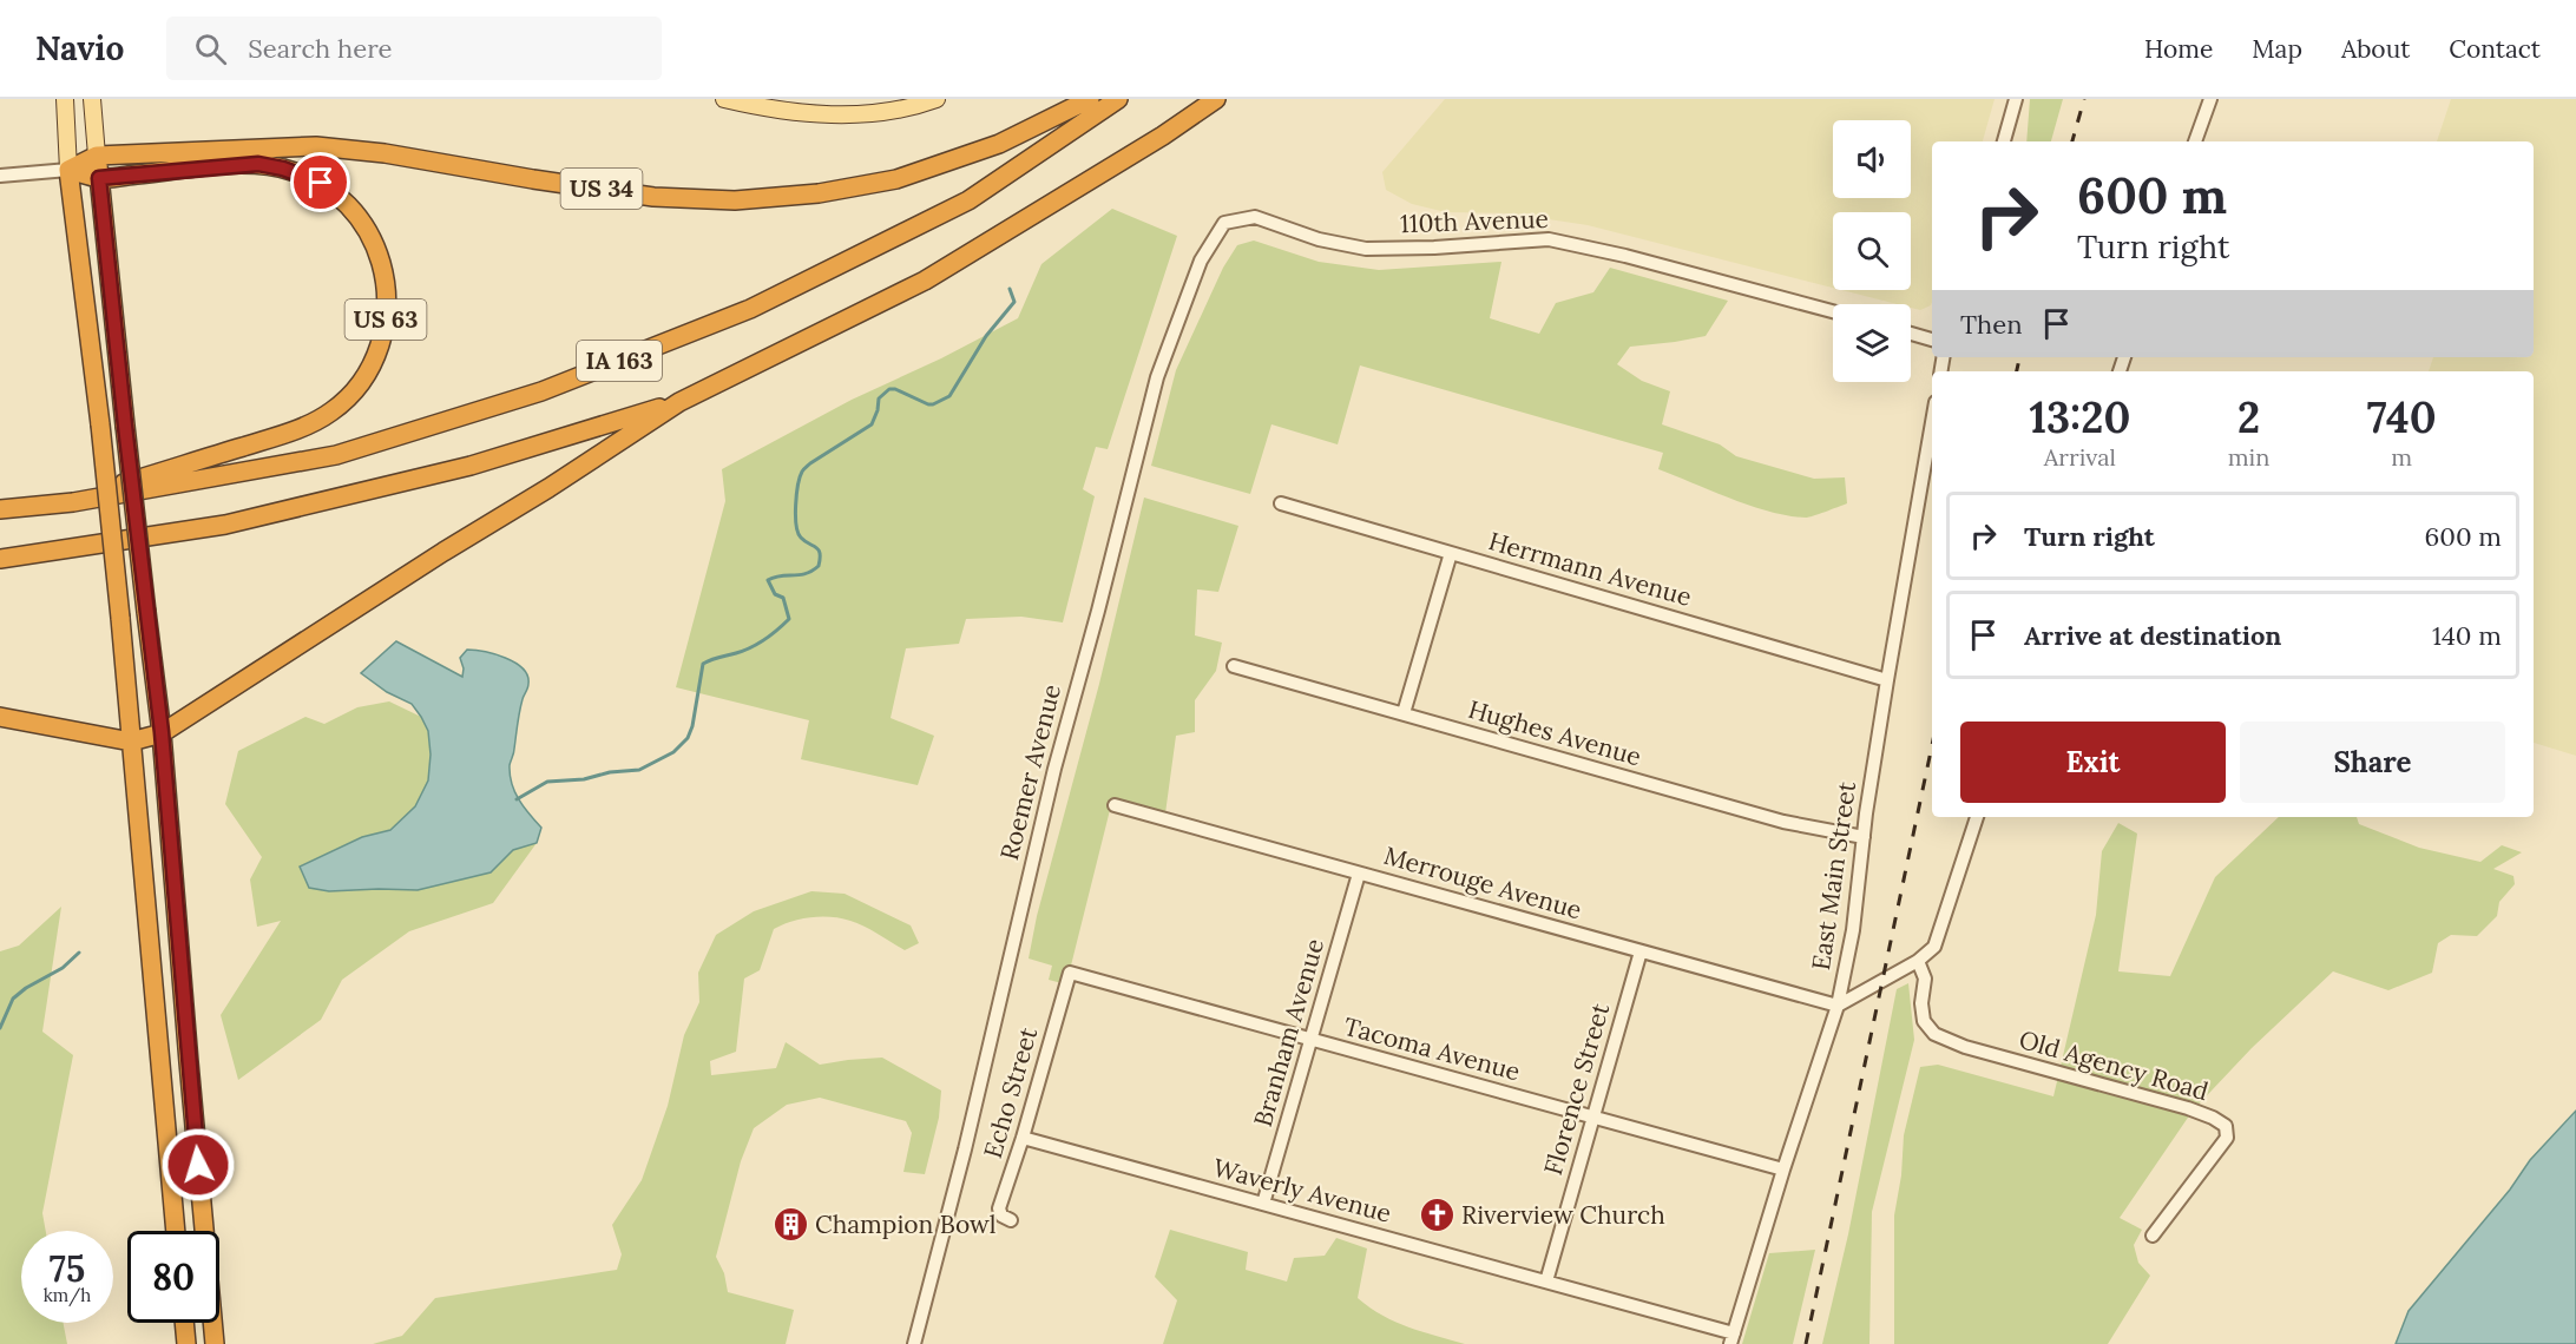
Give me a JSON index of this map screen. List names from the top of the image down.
{
  "streets": {
    "highway": ["US 34", "US 63", "IA 163"],
    "street": [
      "110th Avenue",
      "Herrmann Avenue",
      "Hughes Avenue",
      "Roemer Avenue",
      "East Main Street",
      "Merrouge Avenue",
      "Branham Avenue",
      "Tacoma Avenue",
      "Old Agency Road",
      "Florence Street",
      "Echo Street",
      "Waverly Avenue"
    ]
  },
  "crossings": [
    ["110th Avenue", "Roemer Avenue"],
    ["US 63", "IA 163"],
    ["Herrmann Avenue", "East Main Street"],
    ["Hughes Avenue", "East Main Street"],
    ["East Main Street", "Merrouge Avenue"],
    ["East Main Street", "Tacoma Avenue"],
    ["East Main Street", "Waverly Avenue"],
    ["Merrouge Avenue", "Branham Avenue"],
    ["Merrouge Avenue", "Florence Street"],
    ["Branham Avenue", "Tacoma Avenue"],
    ["Branham Avenue", "Waverly Avenue"],
    ["Tacoma Avenue", "Florence Street"],
    ["Tacoma Avenue", "Echo Street"],
    ["Florence Street", "Waverly Avenue"],
    ["Echo Street", "Waverly Avenue"]
  ],
  "places": {
    "church": ["Riverview Church"],
    "building": ["Champion Bowl"]
  },
  "page": {
    "header": "Navio",
    "search": "Search here",
    "nav": [
      "Home",
      "Map",
      "About",
      "Contact"
    ],
    "turn": ["600 m", "Turn right"],
    "then": "Then",
    "eta": [
      "13:20",
      "Arrival",
      "2",
      "min",
      "740",
      "m"
    ],
    "list": [
      {
        "name": "Turn right",
        "value": "600 m"
      },
      {
        "name": "Arrive at destination",
        "value": "140 m"
      }
    ],
    "buttons": ["Exit", "Share"],
    "speed": "75 km/h",
    "limit": "80"
  }
}
